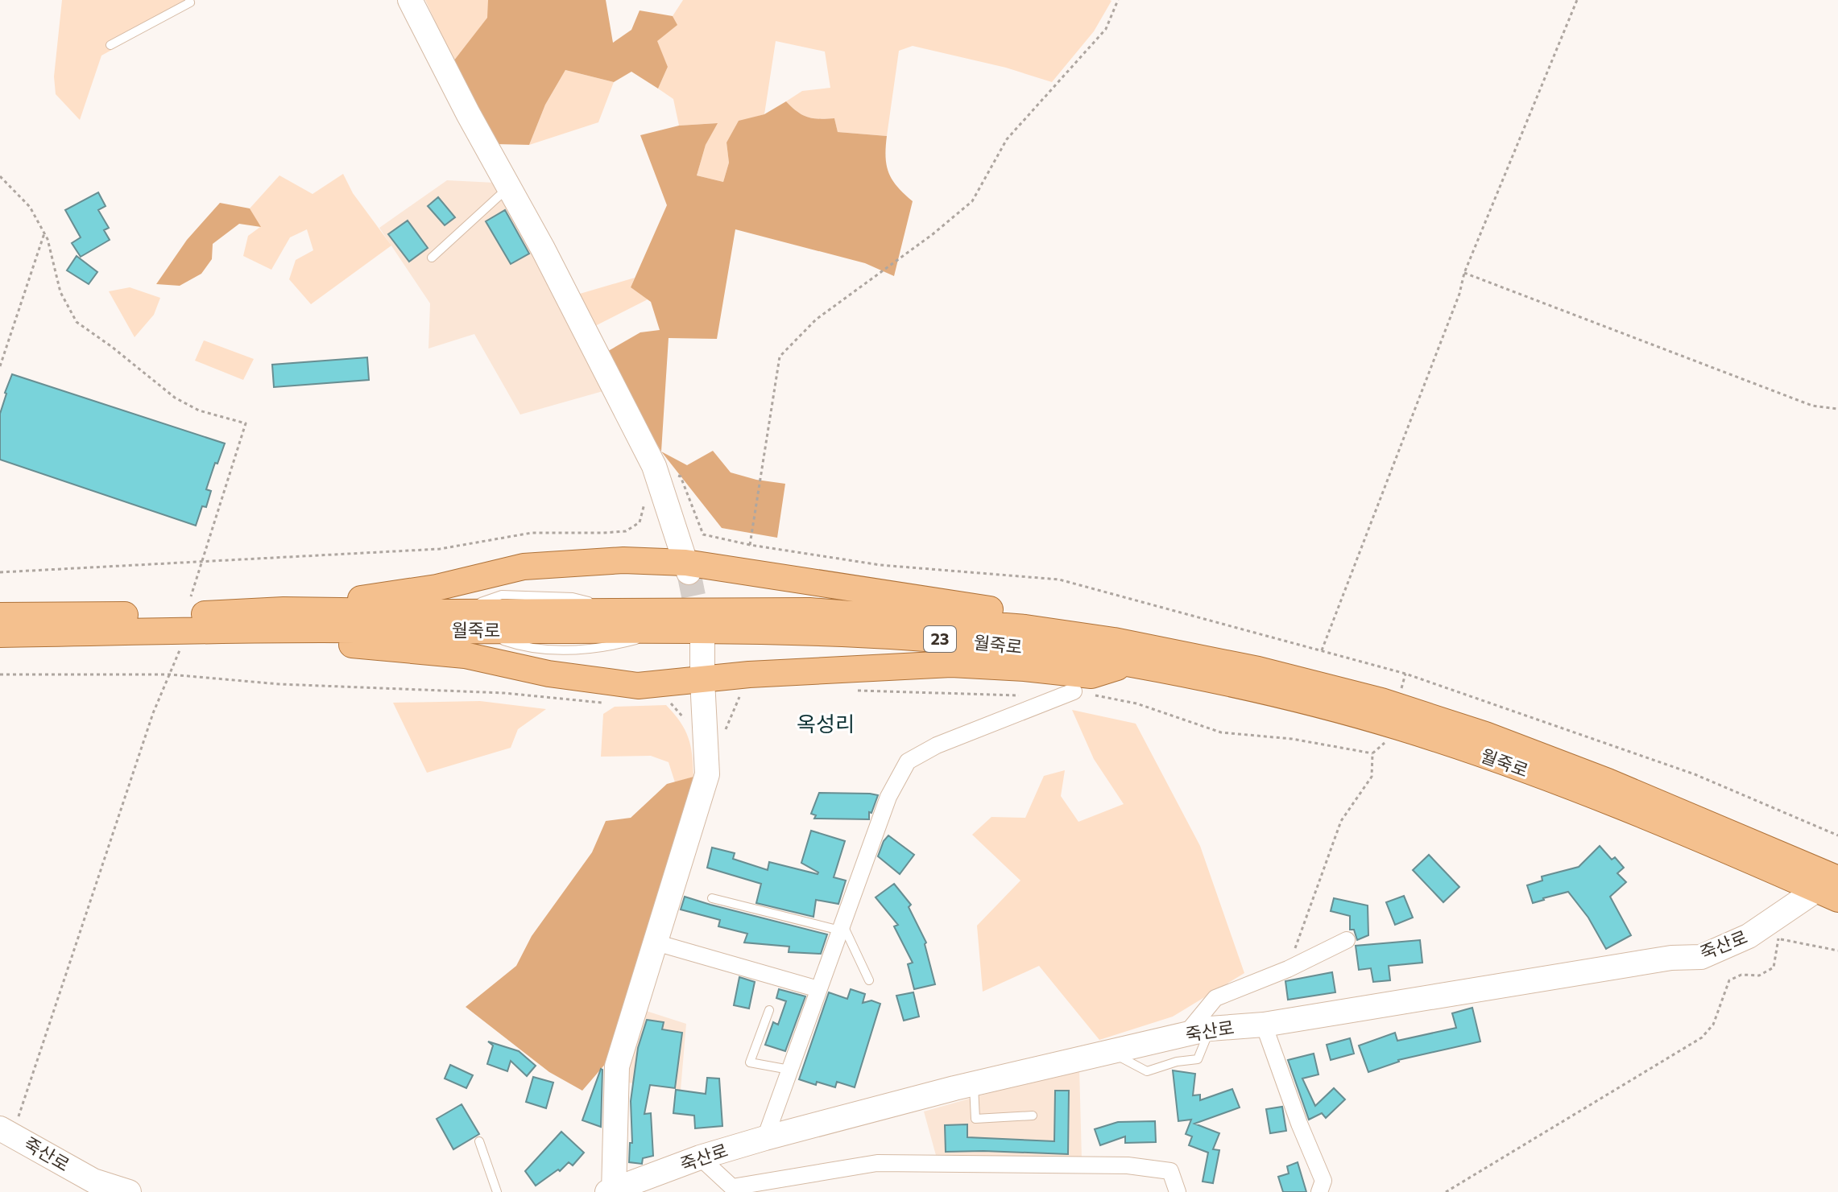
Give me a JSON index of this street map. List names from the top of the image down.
{
  "streets": {
    "main road": ["월죽로", "23"],
    "street": ["죽산로"]
  },
  "districts": ["옥성리"]
}
